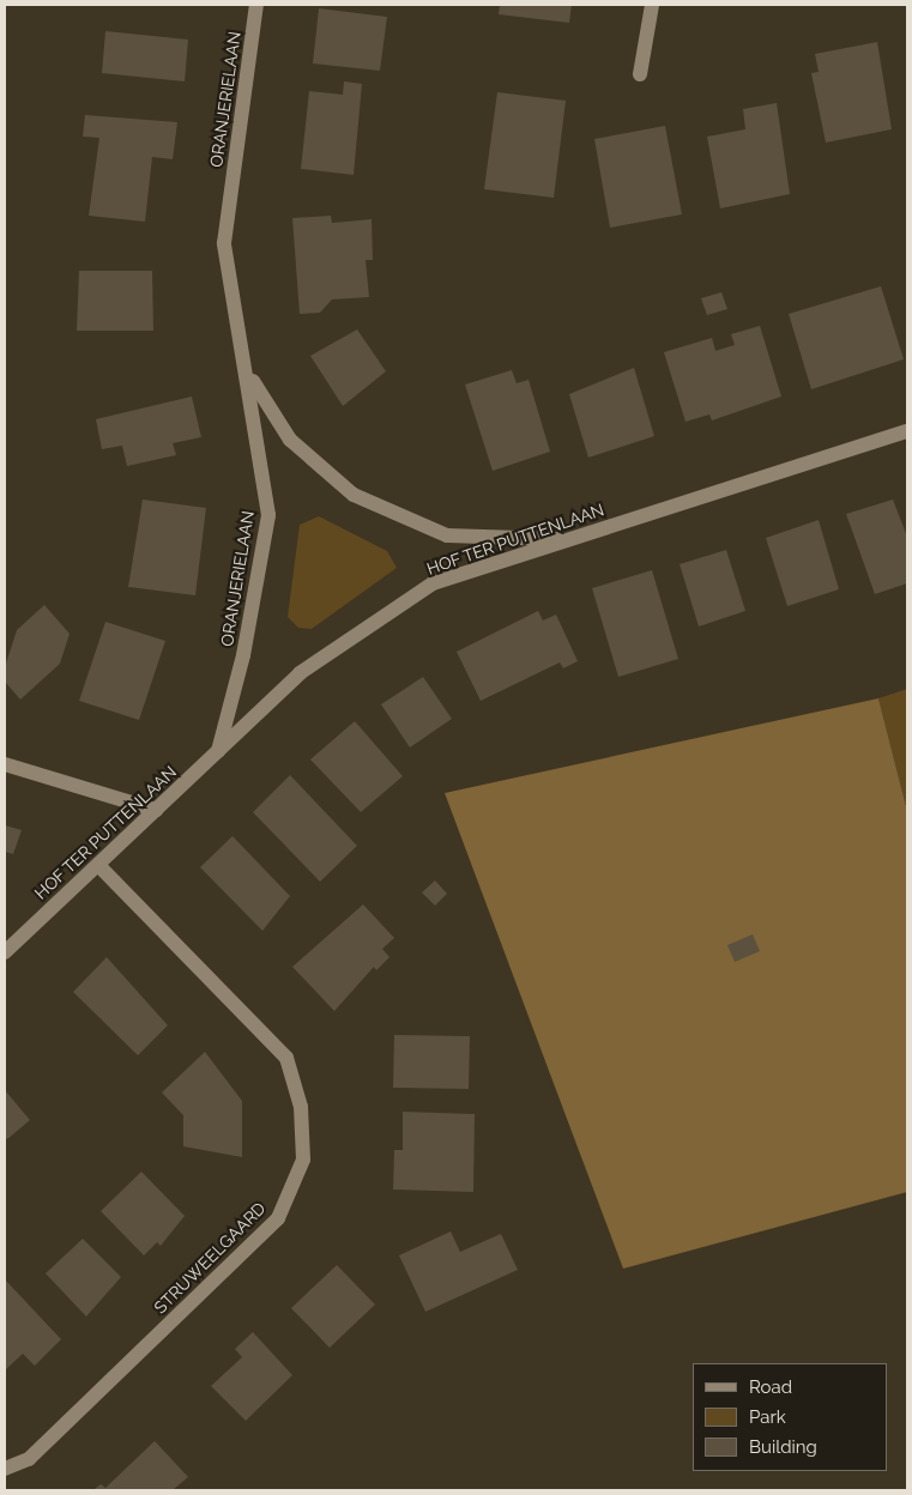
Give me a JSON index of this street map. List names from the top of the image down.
{
  "streets": {
    "street": ["ORANJERIELAAN", "HOF TER PUTTENLAAN", "STRUWEELGAARD"]
  },
  "crossings": [
    ["ORANJERIELAAN", "HOF TER PUTTENLAAN"],
    ["HOF TER PUTTENLAAN", "STRUWEELGAARD"]
  ],
  "legend": ["Road", "Park", "Building"]
}
